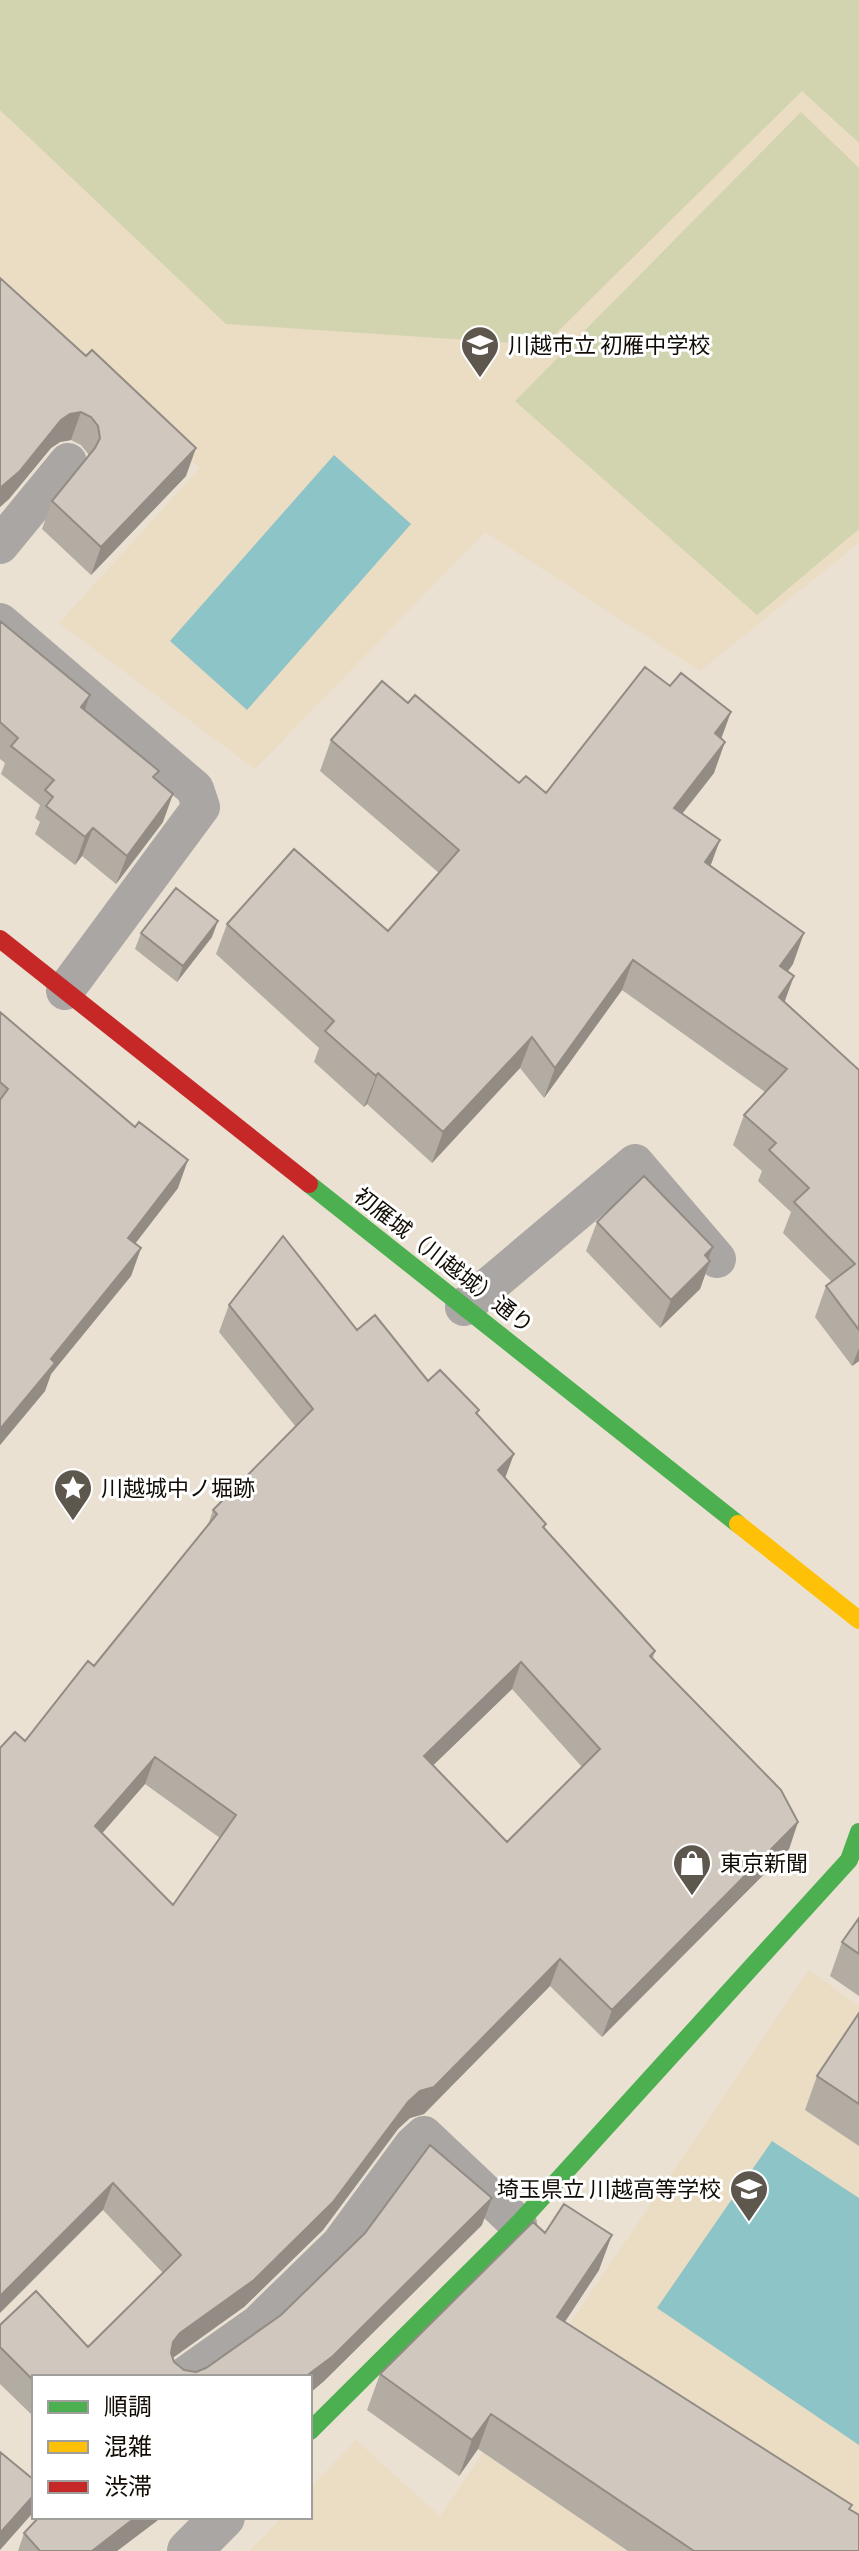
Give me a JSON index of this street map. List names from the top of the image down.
{
  "streets": {
    "street": ["初雁城（川越城）通り"]
  },
  "places": {
    "school or university": ["川越市立 初雁中学校", "埼玉県立 川越高等学校"],
    "place": ["川越城中ノ堀跡"],
    "shop": ["東京新聞"]
  },
  "legend": ["順調", "混雑", "渋滞"]
}
